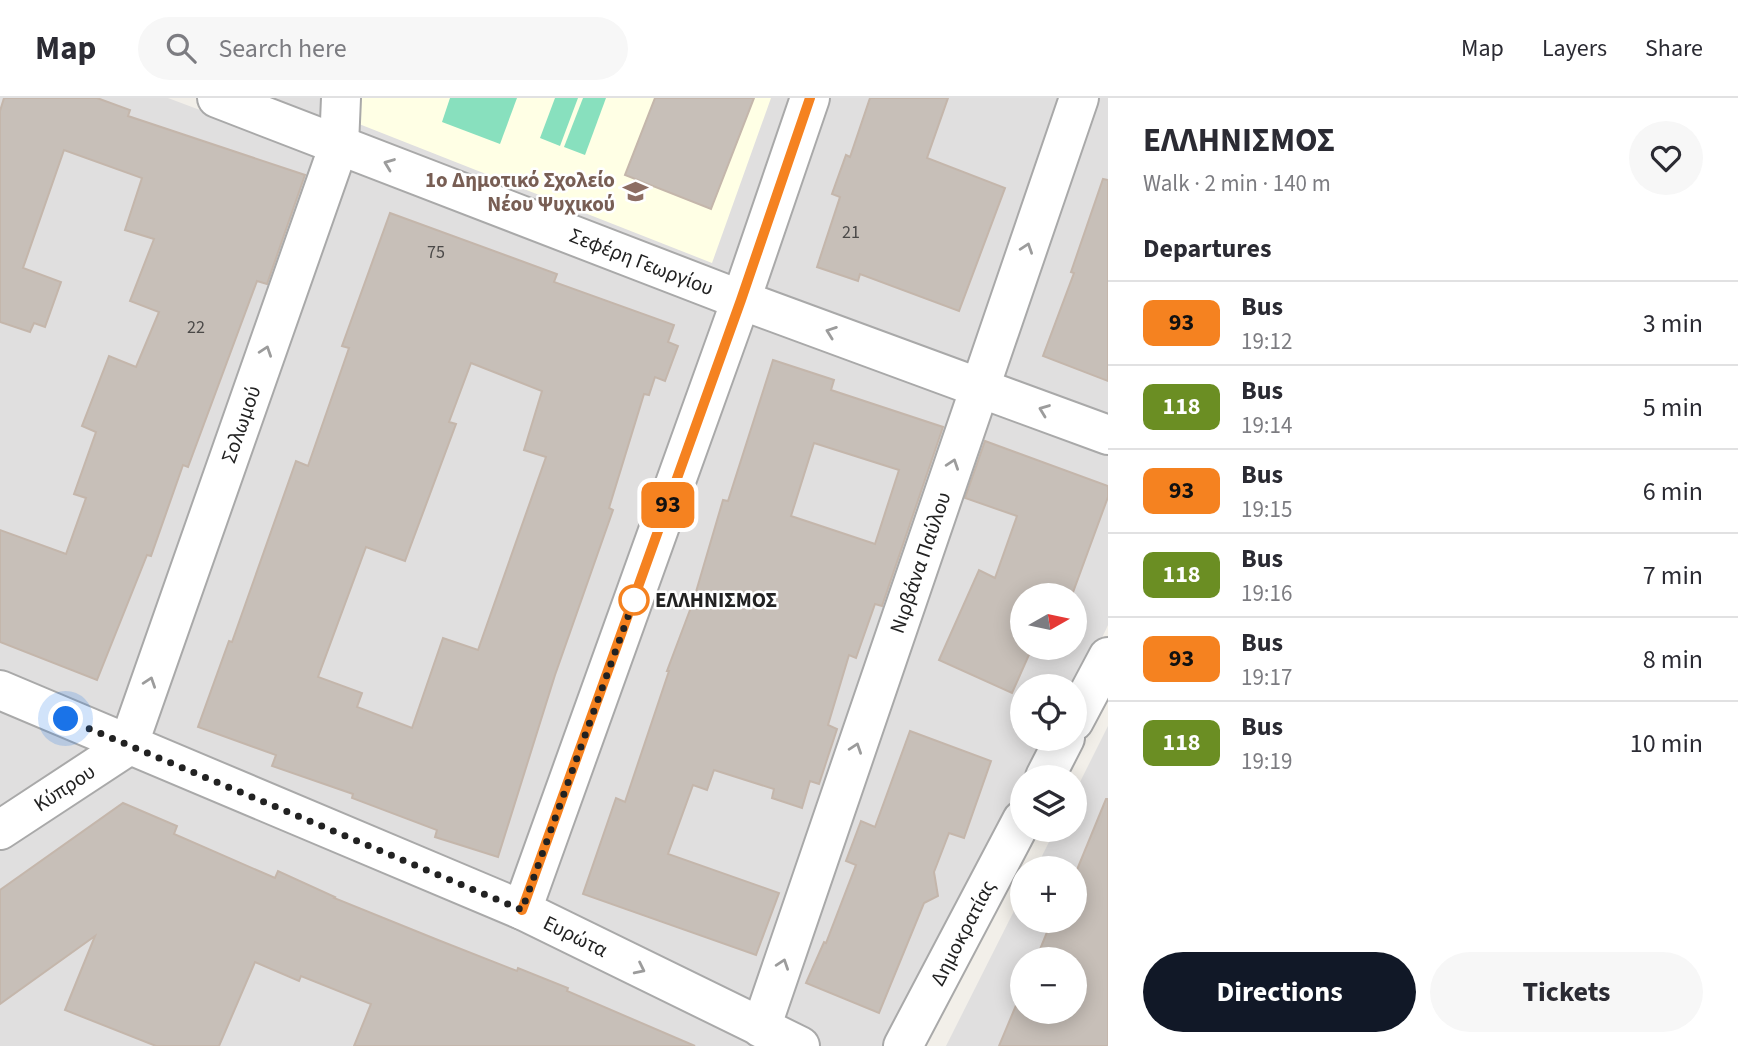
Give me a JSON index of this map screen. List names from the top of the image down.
{
  "streets": {
    "street": [
      "Σεφέρη Γεωργίου",
      "Σολωμού",
      "Νιρβάνα Παύλου",
      "Κύπρου",
      "Δημοκρατίας",
      "Ευρώτα"
    ]
  },
  "crossings": [
    ["Σεφέρη Γεωργίου", "Σολωμού"],
    ["Σεφέρη Γεωργίου", "Νιρβάνα Παύλου"],
    ["Σολωμού", "Κύπρου"],
    ["Σολωμού", "Ευρώτα"],
    ["Νιρβάνα Παύλου", "Ευρώτα"],
    ["Κύπρου", "Ευρώτα"]
  ],
  "one_way": ["Σεφέρη Γεωργίου", "Σολωμού"],
  "places": {
    "school or university": ["1ο Δημοτικό Σχολείο Νέου Ψυχικού"],
    "other": ["ΕΛΛΗΝΙΣΜΟΣ"]
  },
  "lines": ["bus line 93"],
  "house_numbers": ["21", "75", "22"],
  "north": "right",
  "page": {
    "header": "Map",
    "search": "Search here",
    "nav": ["Map", "Layers", "Share"],
    "on_map": "93",
    "heading": [
      ["ΕΛΛΗΝΙΣΜΟΣ", "Walk · 2 min · 140 m"],
      "Departures"
    ],
    "list": [
      {
        "mark": "93",
        "name": "Bus",
        "note": "19:12",
        "value": "3 min"
      },
      {
        "mark": "118",
        "name": "Bus",
        "note": "19:14",
        "value": "5 min"
      },
      {
        "mark": "93",
        "name": "Bus",
        "note": "19:15",
        "value": "6 min"
      },
      {
        "mark": "118",
        "name": "Bus",
        "note": "19:16",
        "value": "7 min"
      },
      {
        "mark": "93",
        "name": "Bus",
        "note": "19:17",
        "value": "8 min"
      },
      {
        "mark": "118",
        "name": "Bus",
        "note": "19:19",
        "value": "10 min"
      }
    ],
    "map_buttons": ["+", "−"],
    "buttons": ["Directions", "Tickets"]
  }
}
